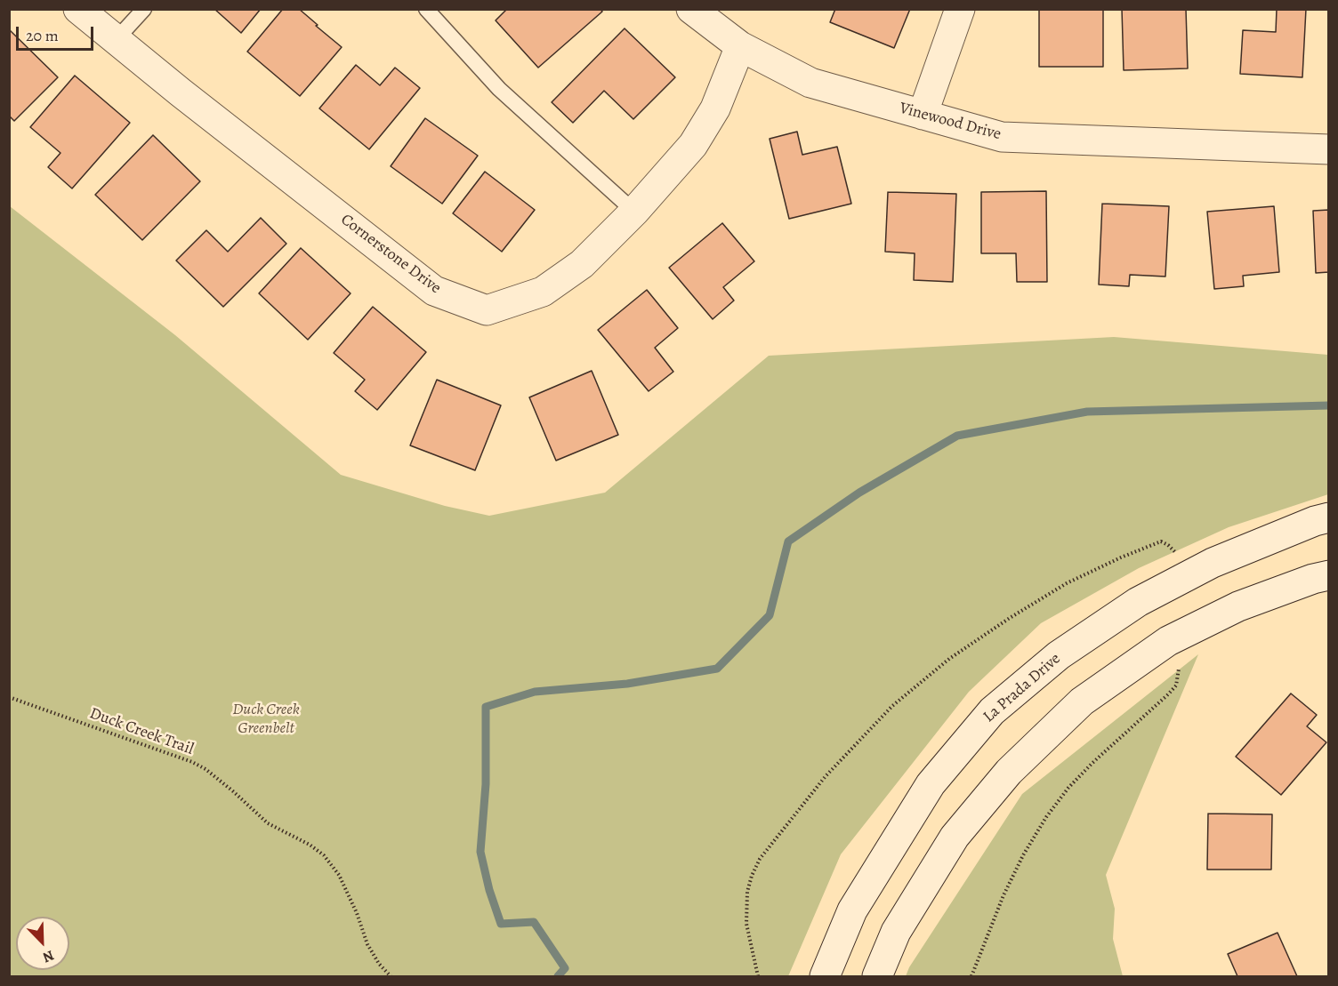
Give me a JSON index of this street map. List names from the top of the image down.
{
  "streets": {
    "street": ["Vinewood Drive", "Cornerstone Drive", "La Prada Drive"],
    "path": ["Duck Creek Trail"]
  },
  "crossings": [
    ["Vinewood Drive", "Cornerstone Drive"]
  ],
  "parks": ["Duck Creek Greenbelt"],
  "scale_bar": "20 m",
  "north": "bottom right"
}
